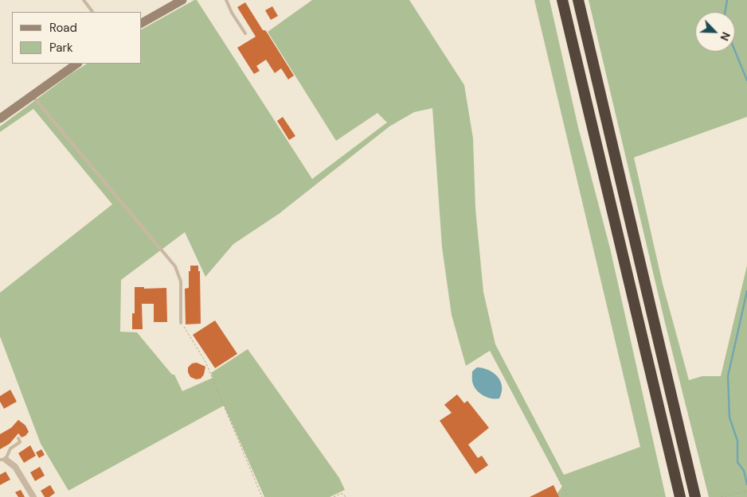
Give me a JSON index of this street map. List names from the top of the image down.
{
  "legend": ["Road", "Park"],
  "north": "bottom right"
}
